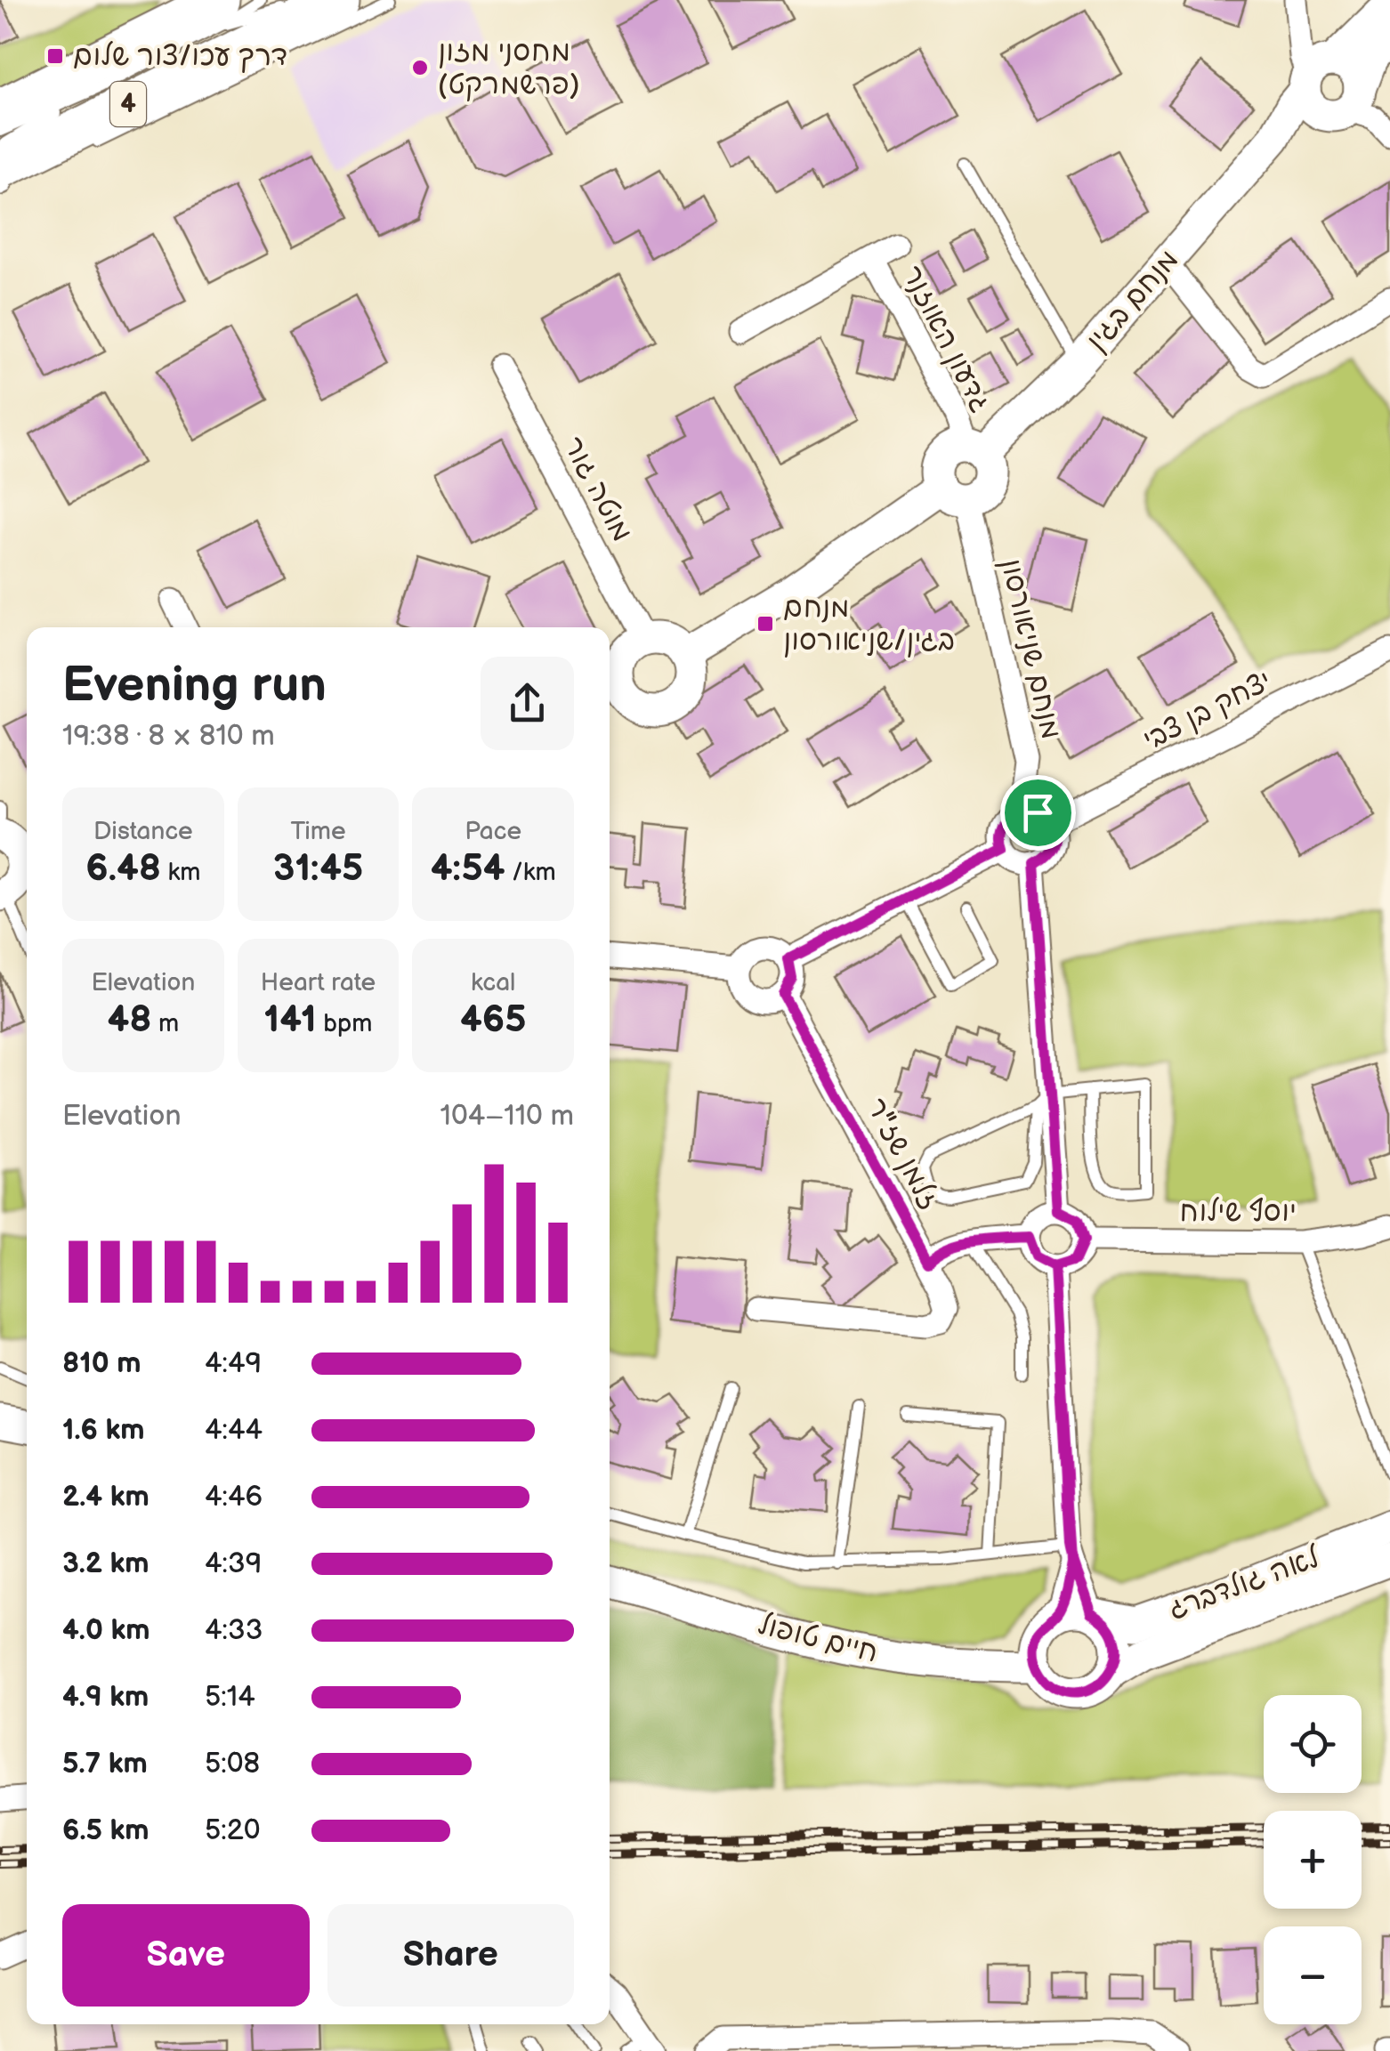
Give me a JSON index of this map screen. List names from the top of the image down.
{
  "streets": {
    "highway": ["4"],
    "street": [
      "מנחם בגין",
      "גדעון האוזנר",
      "מוטה גור",
      "מנחם שניאורסון",
      "יצחק בן צבי",
      "זלמן שז\"ר",
      "יוסף שילוח",
      "לאה גולדברג",
      "חיים טופול"
    ]
  },
  "crossings": [
    ["מנחם בגין", "גדעון האוזנר"],
    ["מנחם בגין", "מנחם שניאורסון"],
    ["גדעון האוזנר", "מנחם שניאורסון"],
    ["מנחם שניאורסון", "יצחק בן צבי"],
    ["לאה גולדברג", "חיים טופול"]
  ],
  "places": {
    "transit": ["דרך עכו/צור שלום", "מנחם בגין/שניאורסון"],
    "other": ["מחסני מזון (פרשמרקט)"]
  },
  "page": {
    "heading": ["Evening run", "19:38 · 8 × 810 m"],
    "stats": [
      ["Distance", "6.48 km"],
      ["Time", "31:45"],
      ["Pace", "4:54 /km"],
      ["Elevation", "48 m"],
      ["Heart rate", "141 bpm"],
      ["kcal", "465"]
    ],
    "chart": ["Elevation", "104–110 m"],
    "list": [
      {
        "name": "810 m",
        "note": "4:49"
      },
      {
        "name": "1.6 km",
        "note": "4:44"
      },
      {
        "name": "2.4 km",
        "note": "4:46"
      },
      {
        "name": "3.2 km",
        "note": "4:39"
      },
      {
        "name": "4.0 km",
        "note": "4:33"
      },
      {
        "name": "4.9 km",
        "note": "5:14"
      },
      {
        "name": "5.7 km",
        "note": "5:08"
      },
      {
        "name": "6.5 km",
        "note": "5:20"
      }
    ],
    "map_buttons": ["+", "−"],
    "buttons": ["Save", "Share"]
  }
}
